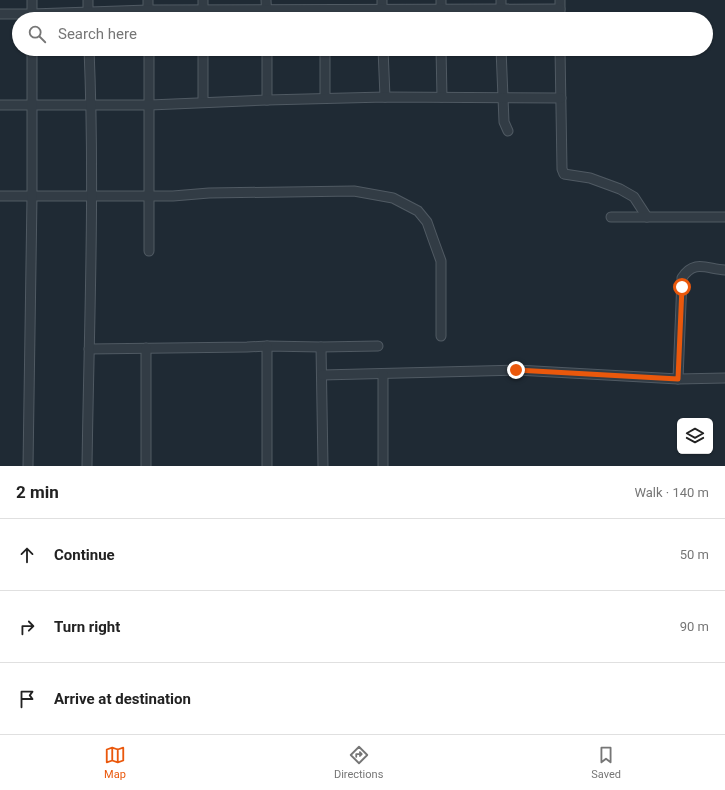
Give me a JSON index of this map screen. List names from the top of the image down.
{
  "page": {
    "search": "Search here",
    "heading": ["2 min", "Walk · 140 m"],
    "list": [
      ["Continue", "50 m"],
      ["Turn right", "90 m"],
      "Arrive at destination"
    ],
    "nav": ["Map", "Directions", "Saved"]
  }
}
